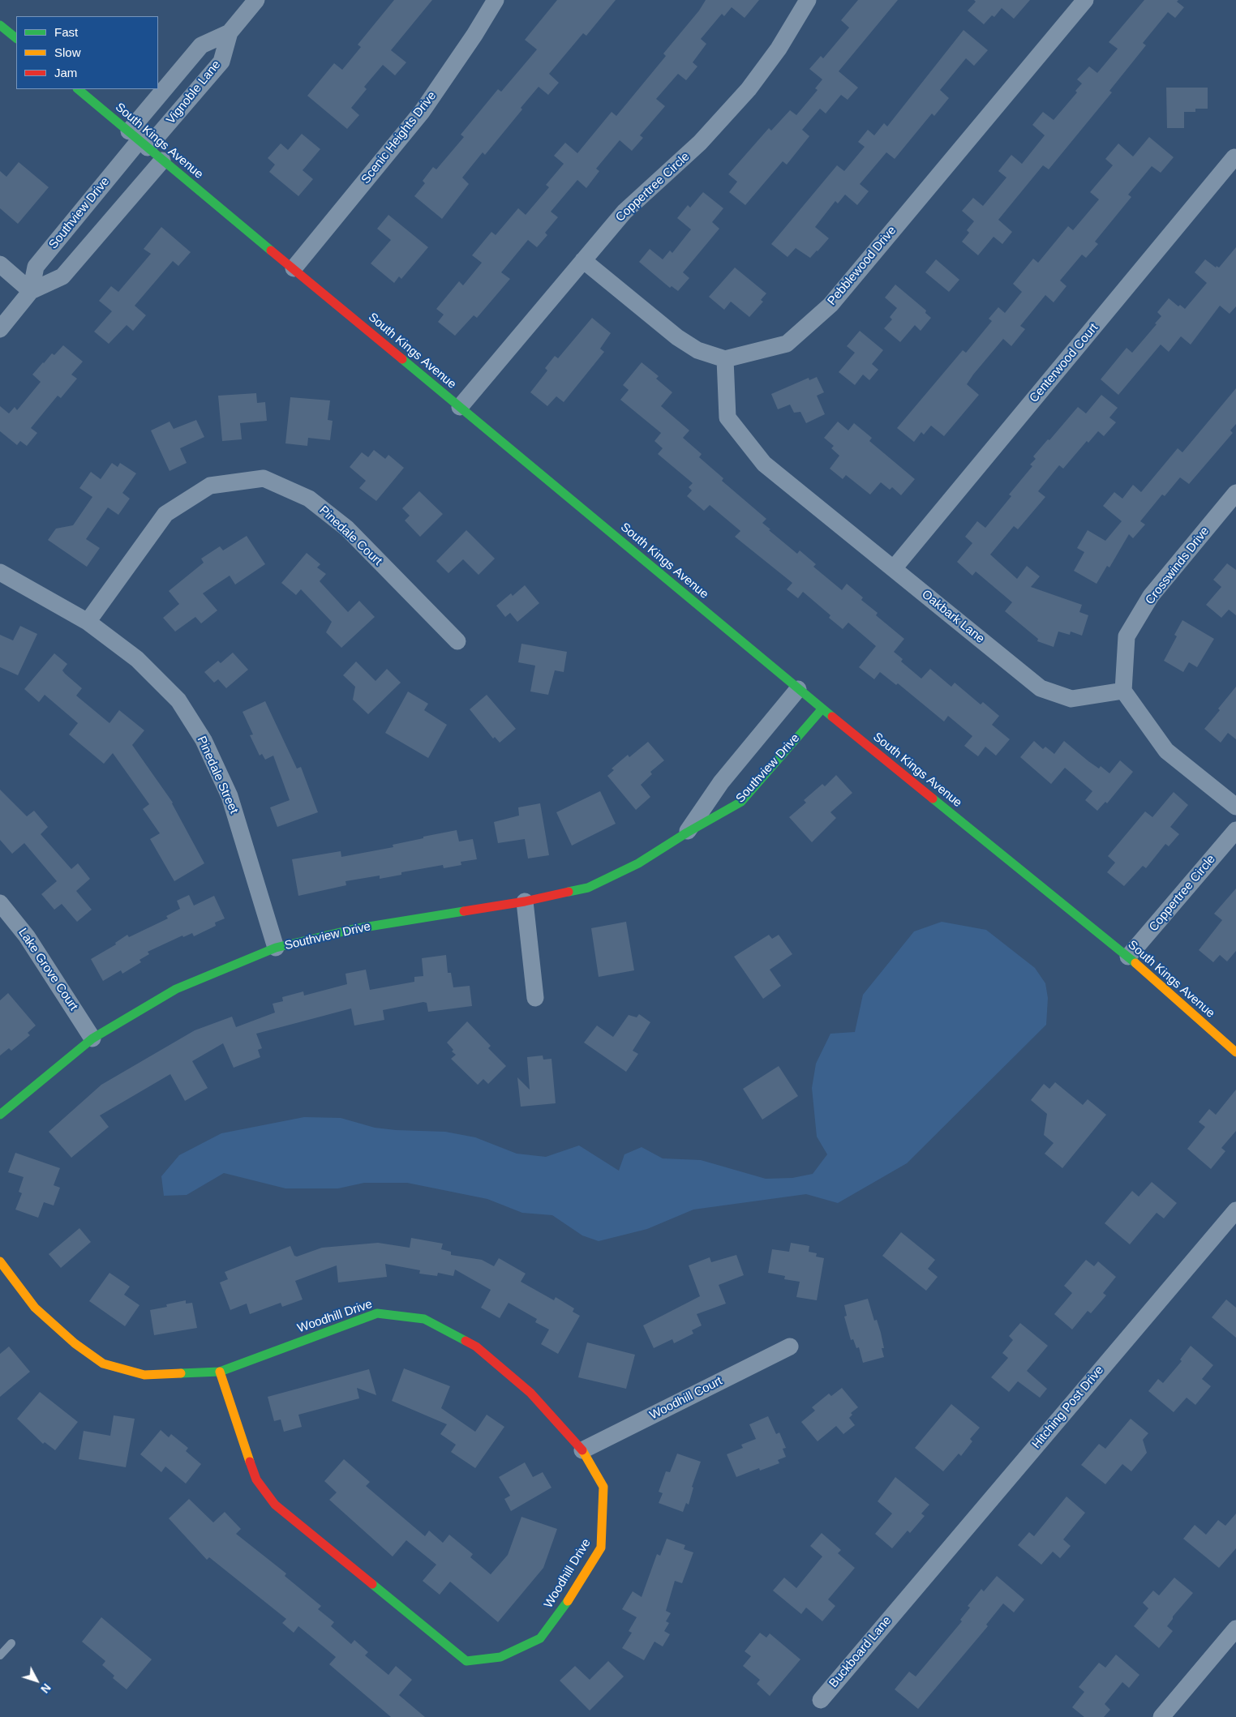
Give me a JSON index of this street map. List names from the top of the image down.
{
  "streets": {
    "street": [
      "Vignoble Lane",
      "Scenic Heights Drive",
      "South Kings Avenue",
      "Coppertree Circle",
      "Southview Drive",
      "Pebblewood Drive",
      "Centerwood Court",
      "Pinedale Court",
      "Crosswinds Drive",
      "Oakbark Lane",
      "Pinedale Street",
      "Lake Grove Court",
      "Woodhill Drive",
      "Woodhill Court",
      "Hitching Post Drive",
      "Buckboard Lane"
    ]
  },
  "crossings": [
    ["Vignoble Lane", "South Kings Avenue"],
    ["Vignoble Lane", "Southview Drive"],
    ["Scenic Heights Drive", "South Kings Avenue"],
    ["South Kings Avenue", "Coppertree Circle"],
    ["South Kings Avenue", "Southview Drive"],
    ["Southview Drive", "Pinedale Street"],
    ["Southview Drive", "Lake Grove Court"],
    ["Pebblewood Drive", "Oakbark Lane"],
    ["Centerwood Court", "Oakbark Lane"],
    ["Pinedale Court", "Pinedale Street"],
    ["Crosswinds Drive", "Oakbark Lane"],
    ["Woodhill Drive", "Woodhill Court"],
    ["Hitching Post Drive", "Buckboard Lane"]
  ],
  "legend": ["Fast", "Slow", "Jam"],
  "north": "bottom right"
}
